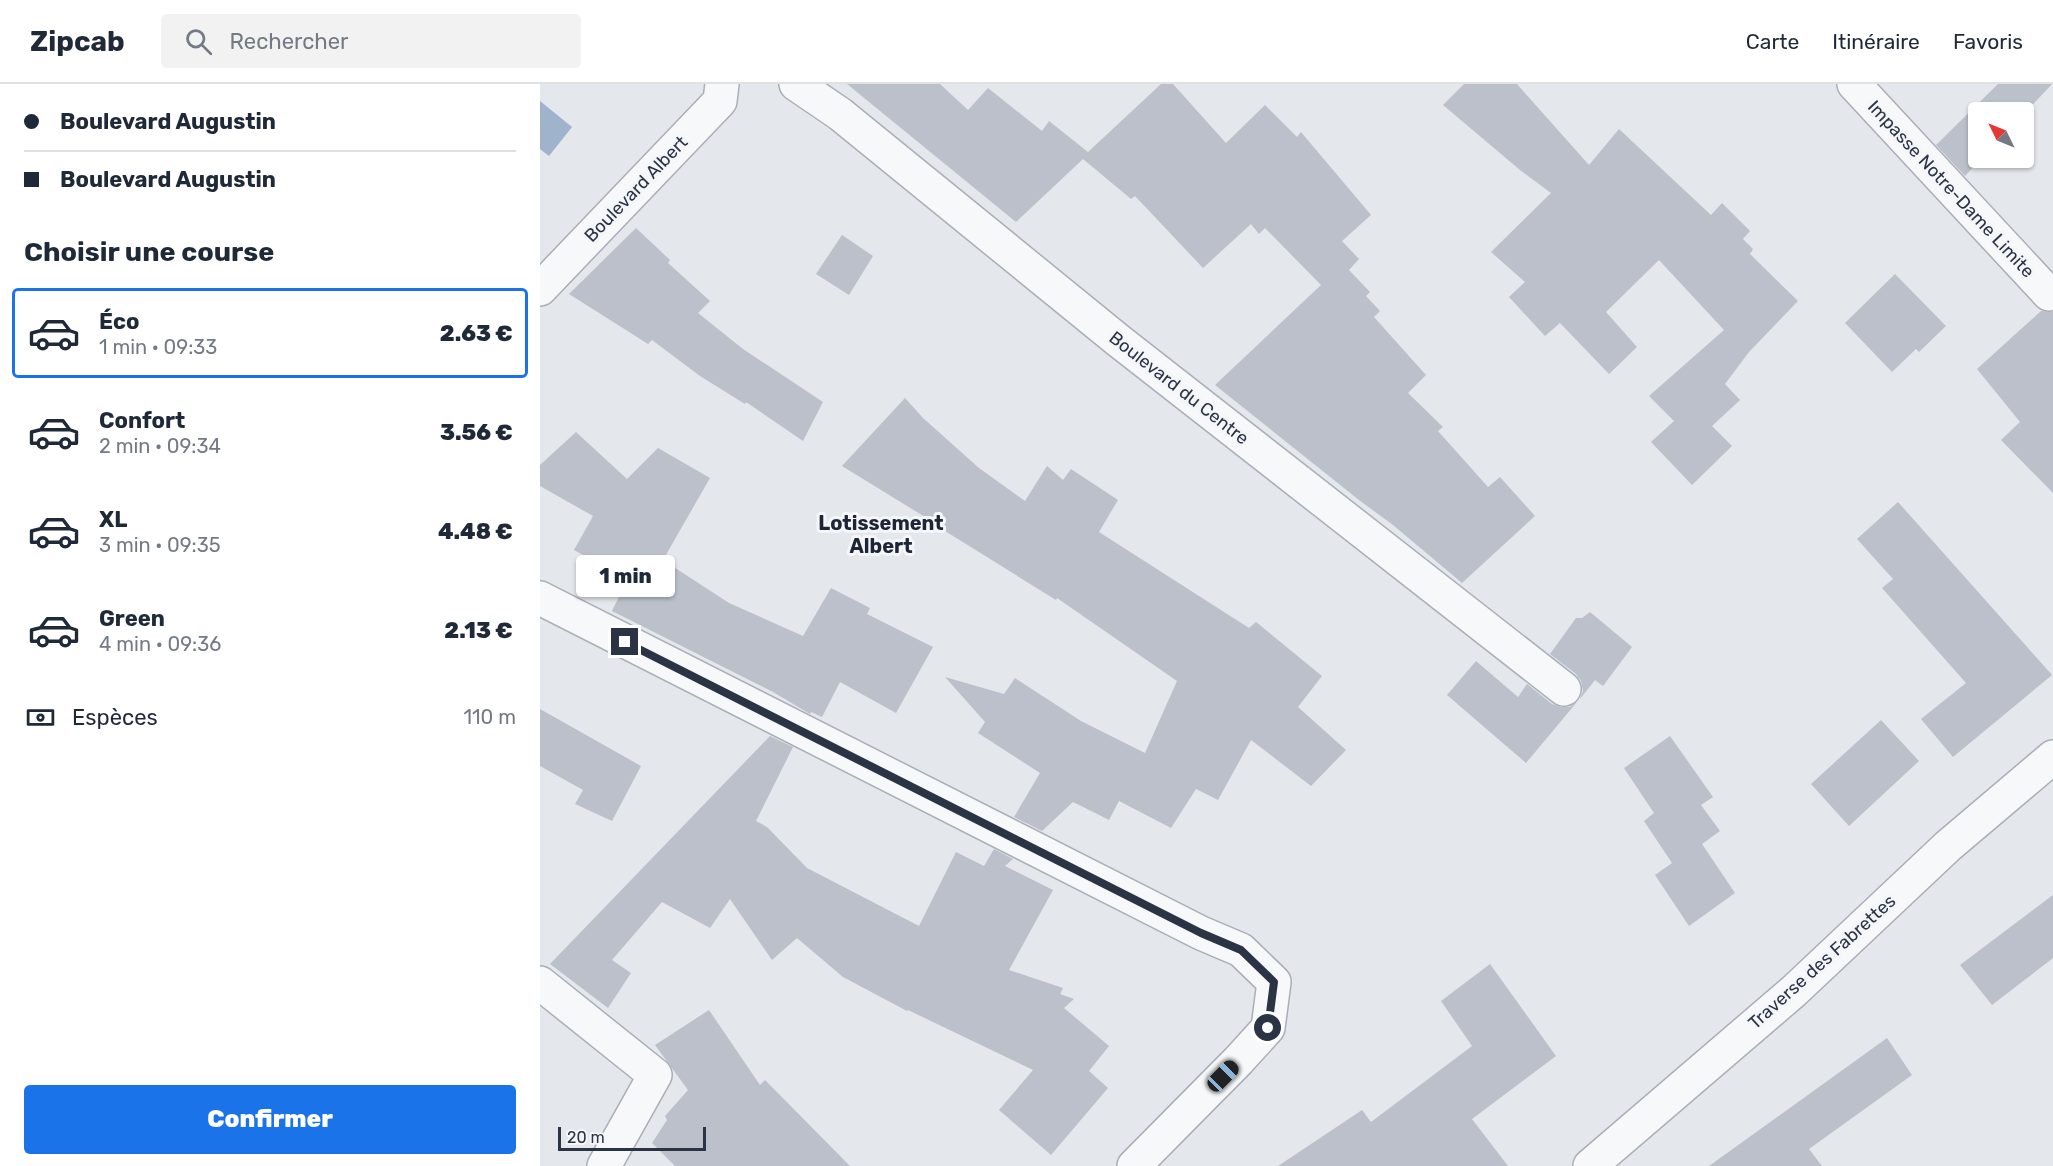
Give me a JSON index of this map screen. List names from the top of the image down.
{
  "streets": {
    "street": [
      "Boulevard Albert",
      "Impasse Notre-Dame Limite",
      "Boulevard du Centre",
      "Traverse des Fabrettes"
    ]
  },
  "districts": ["Lotissement Albert"],
  "scale_bar": "20 m",
  "north": "top left",
  "page": {
    "header": "Zipcab",
    "search": "Rechercher",
    "nav": ["Carte", "Itinéraire", "Favoris"],
    "banner": ["Boulevard Augustin", "Boulevard Augustin"],
    "heading": "Choisir une course",
    "list": [
      {
        "name": "Éco",
        "note": "1 min · 09:33",
        "value": "2.63 €"
      },
      {
        "name": "Confort",
        "note": "2 min · 09:34",
        "value": "3.56 €"
      },
      {
        "name": "XL",
        "note": "3 min · 09:35",
        "value": "4.48 €"
      },
      {
        "name": "Green",
        "note": "4 min · 09:36",
        "value": "2.13 €"
      }
    ],
    "bubble": "1 min",
    "pay": ["Espèces", "110 m"],
    "buttons": "Confirmer",
    "scale": "20 m"
  }
}
